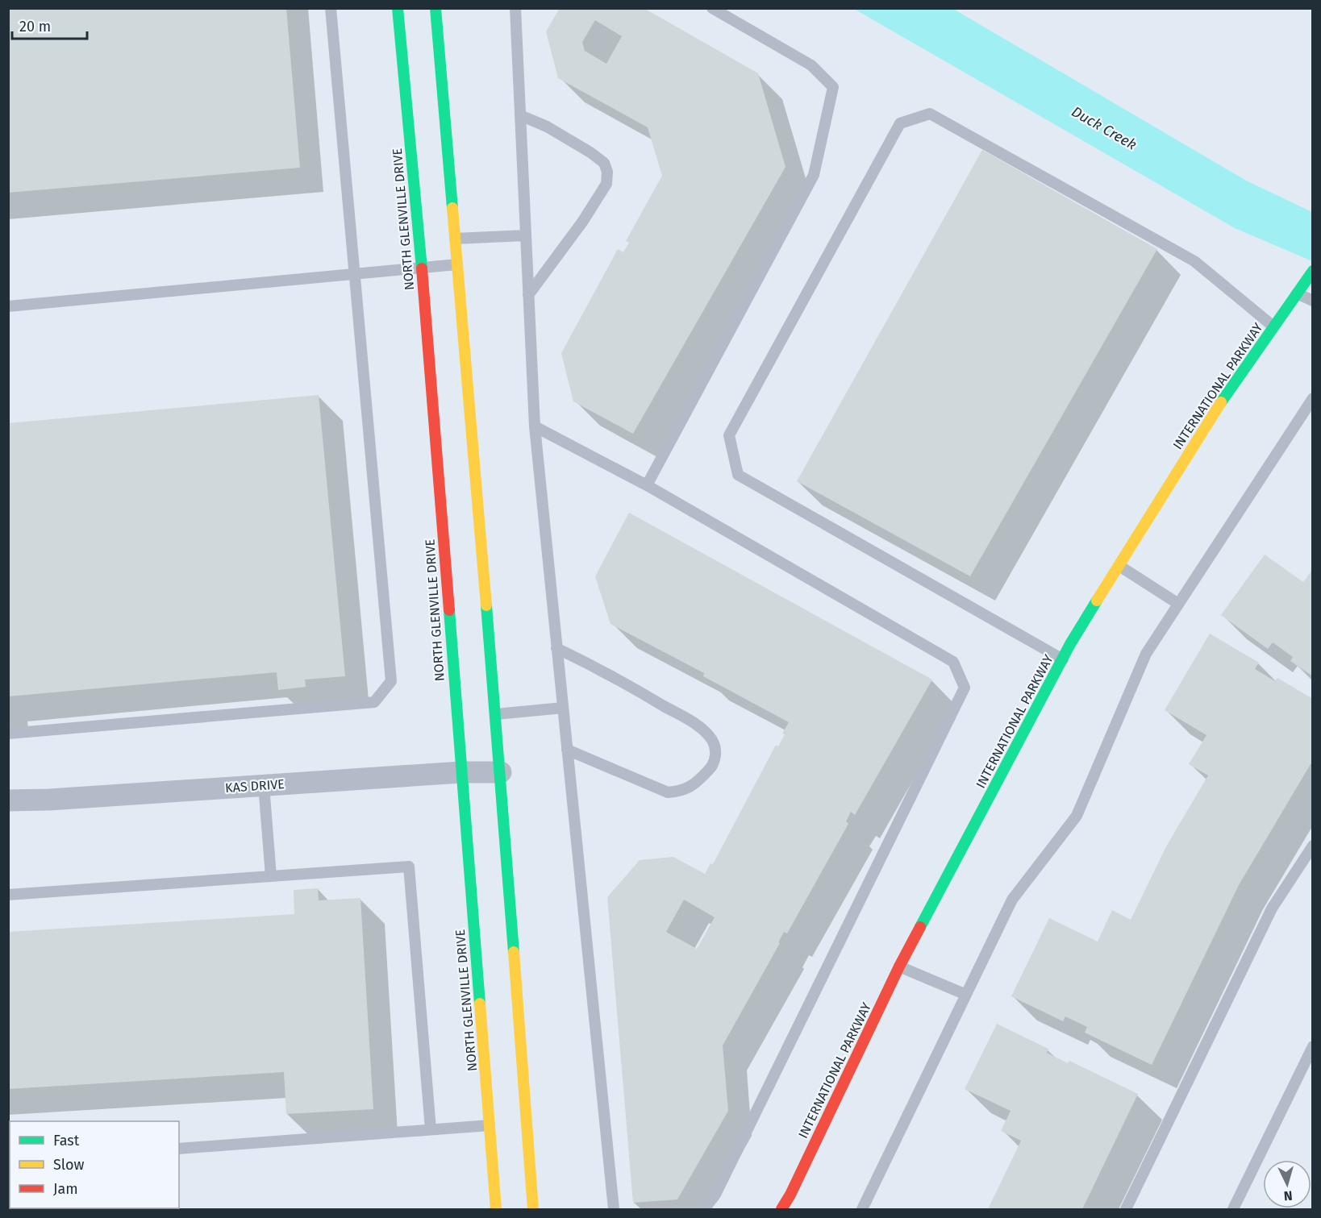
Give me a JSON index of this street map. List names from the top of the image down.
{
  "streets": {
    "street": ["NORTH GLENVILLE DRIVE", "INTERNATIONAL PARKWAY", "KAS DRIVE"]
  },
  "crossings": [
    ["NORTH GLENVILLE DRIVE", "KAS DRIVE"]
  ],
  "water": ["Duck Creek"],
  "legend": ["Fast", "Slow", "Jam"],
  "scale_bar": "20 m",
  "north": "bottom"
}
